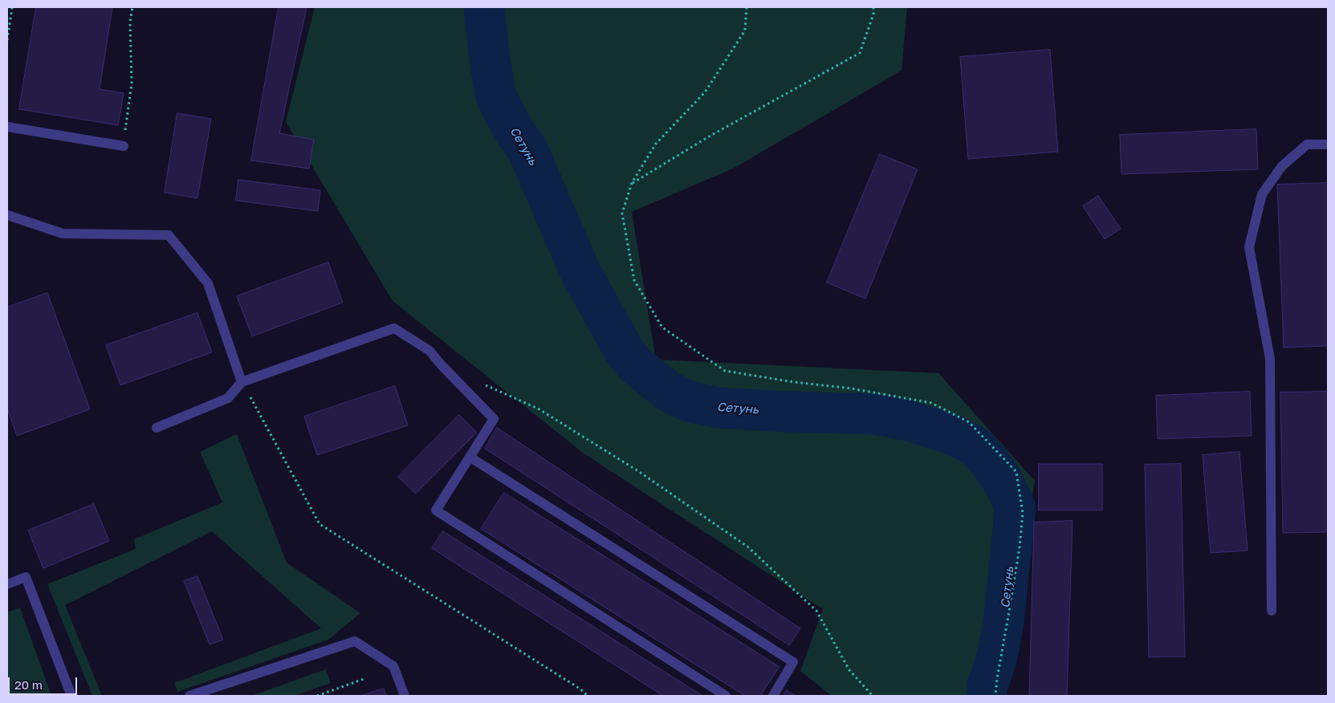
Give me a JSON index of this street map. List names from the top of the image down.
{
  "water": ["Сетунь"],
  "scale_bar": "20 m"
}
